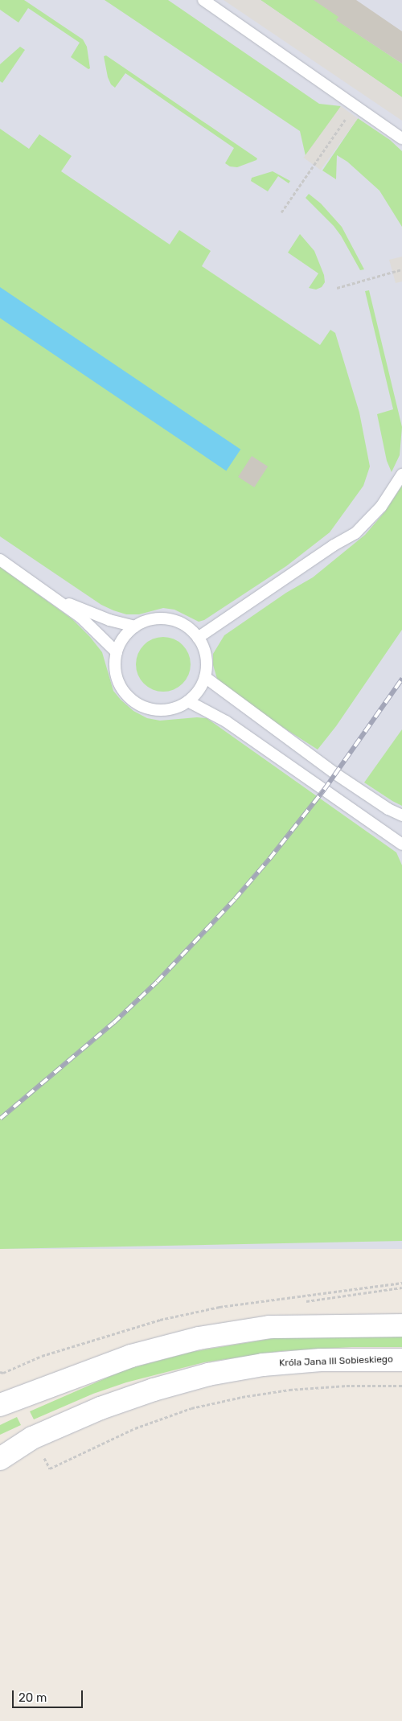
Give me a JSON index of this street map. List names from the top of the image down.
{
  "streets": {
    "main road": ["Króla Jana III Sobieskiego"]
  },
  "scale_bar": "20 m"
}
